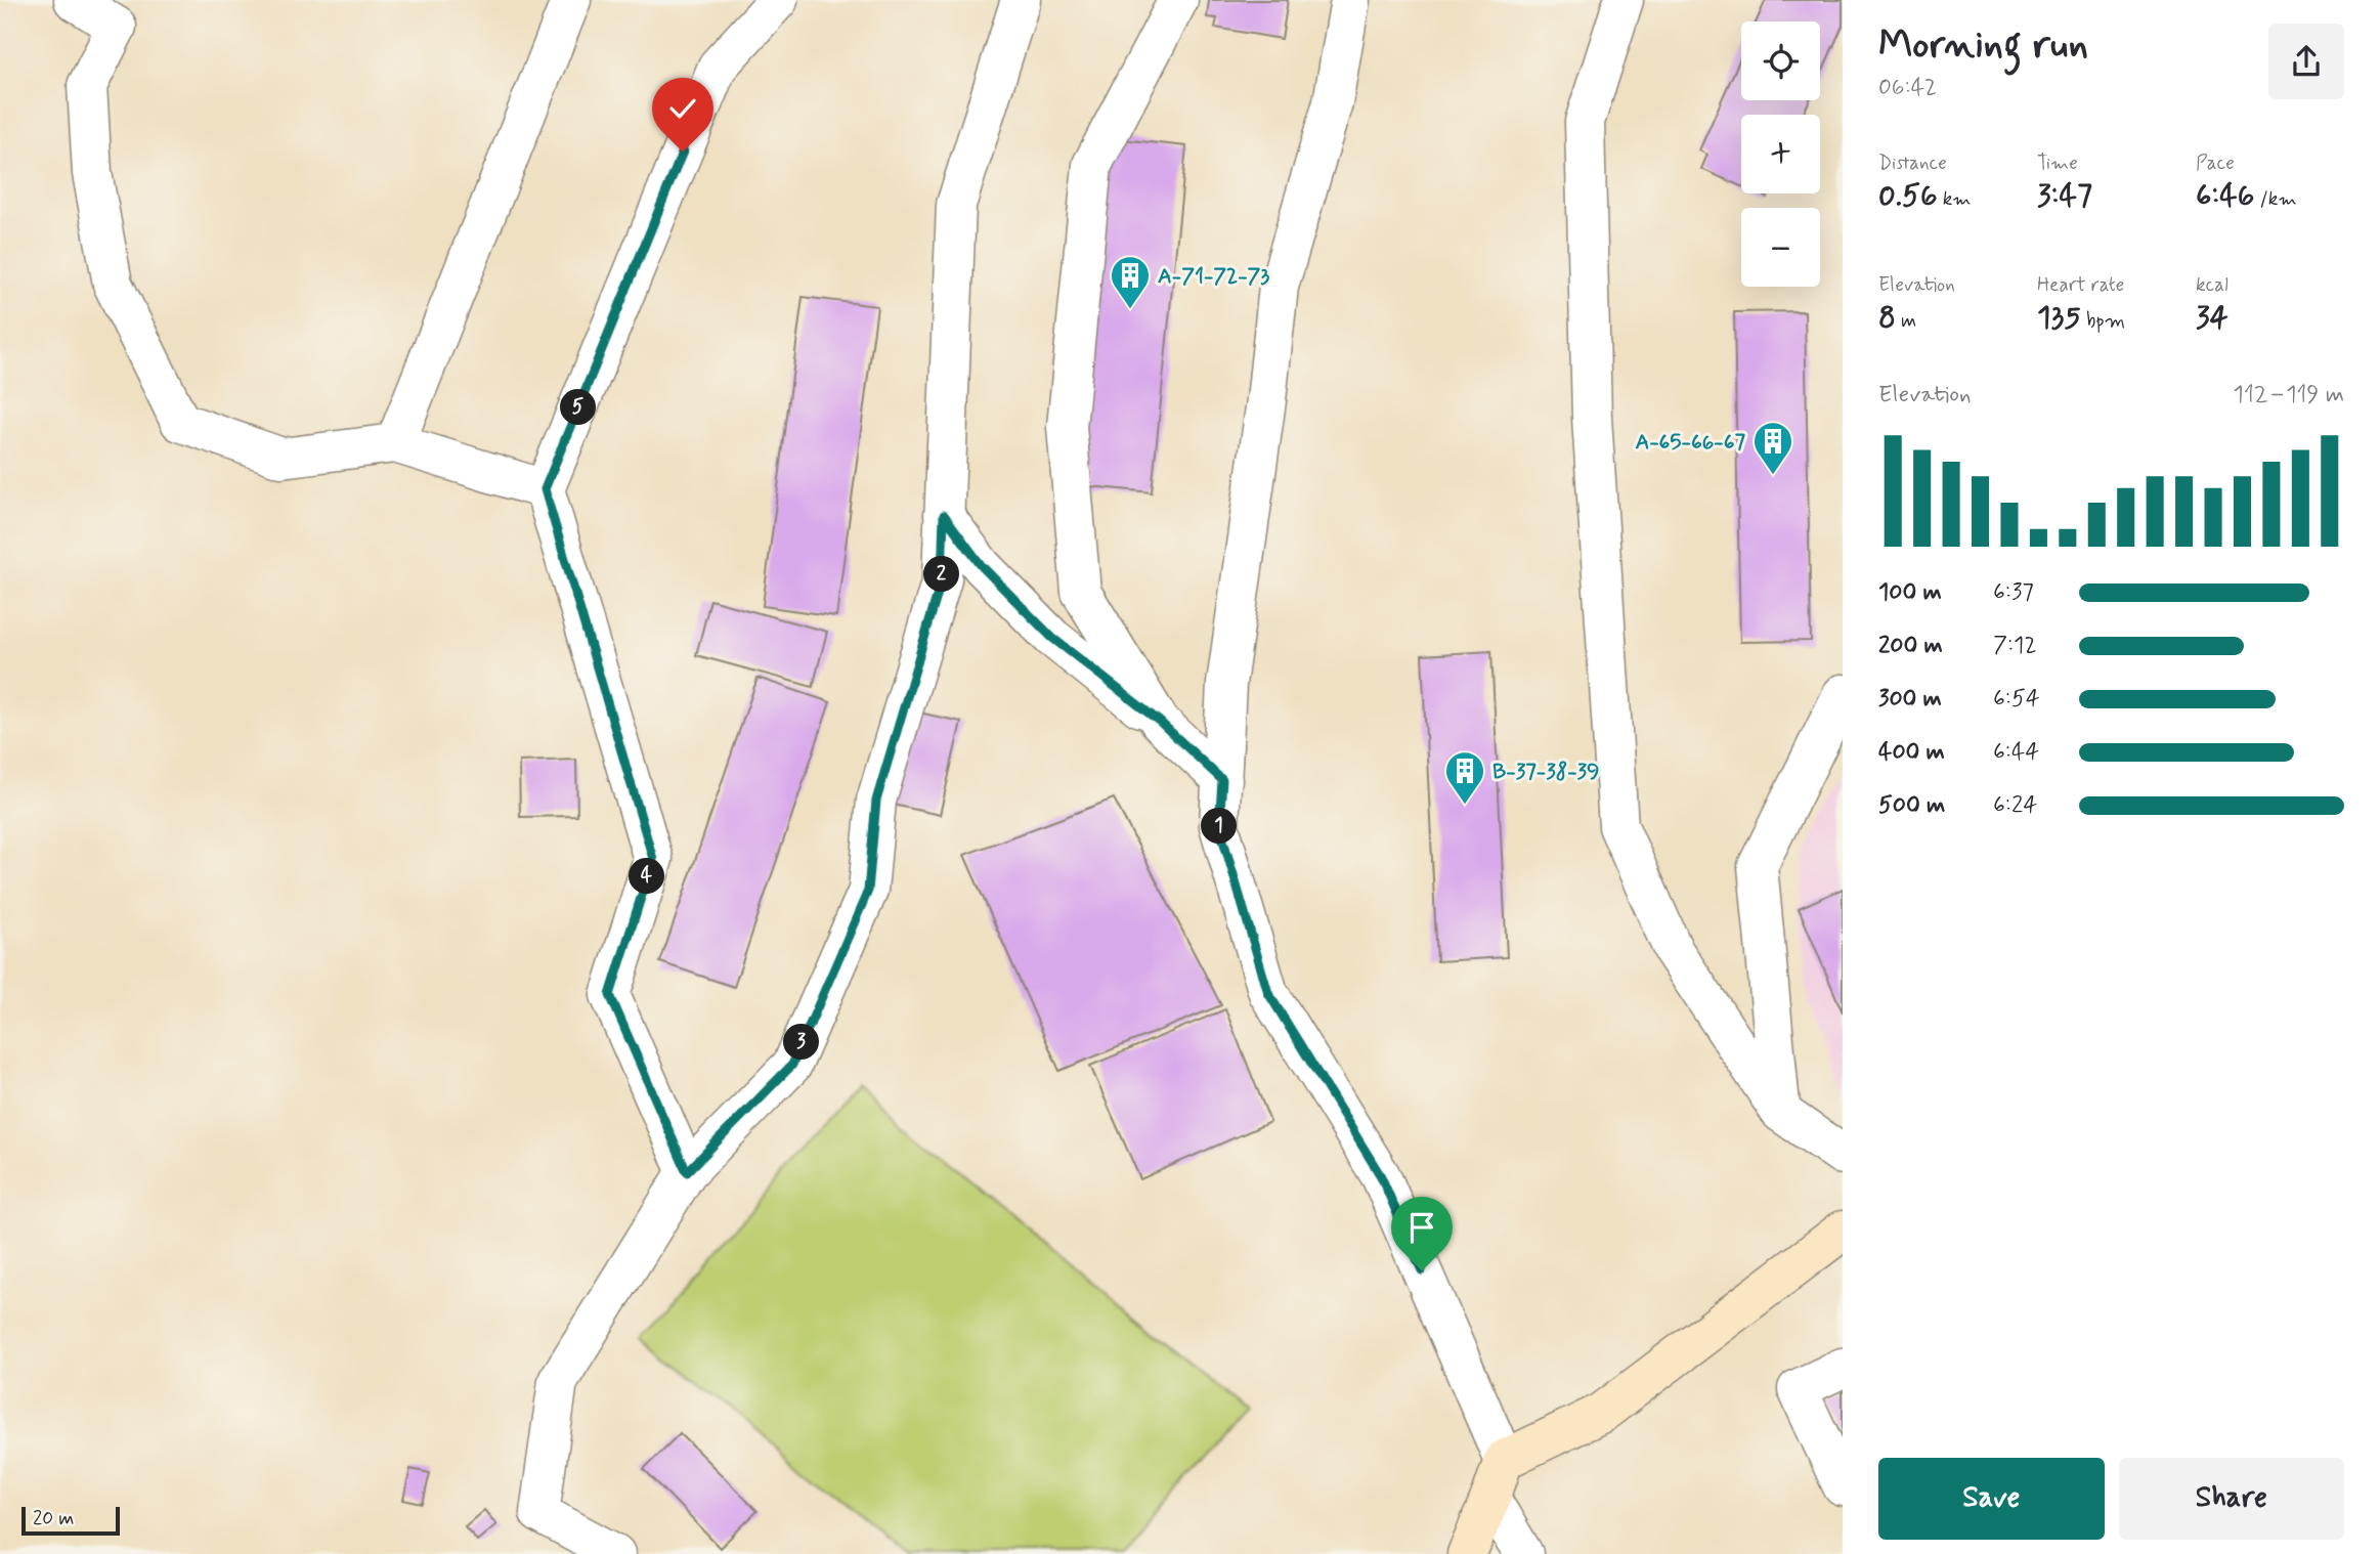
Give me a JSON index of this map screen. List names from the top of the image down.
{
  "places": {
    "building": ["A-71-72-73", "A-65-66-67", "B-37-38-39"]
  },
  "scale_bar": "20 m",
  "page": {
    "heading": ["Morning run", "06:42"],
    "map_buttons": ["+", "−"],
    "stats": [
      ["Distance", "0.56 km"],
      ["Time", "3:47"],
      ["Pace", "6:46 /km"],
      ["Elevation", "8 m"],
      ["Heart rate", "135 bpm"],
      ["kcal", "34"]
    ],
    "chart": ["Elevation", "112–119 m"],
    "pins": [
      "5",
      "2",
      "1",
      "4",
      "3"
    ],
    "list": [
      {
        "name": "100 m",
        "note": "6:37"
      },
      {
        "name": "200 m",
        "note": "7:12"
      },
      {
        "name": "300 m",
        "note": "6:54"
      },
      {
        "name": "400 m",
        "note": "6:44"
      },
      {
        "name": "500 m",
        "note": "6:24"
      }
    ],
    "buttons": ["Save", "Share"],
    "scale": "20 m"
  }
}
